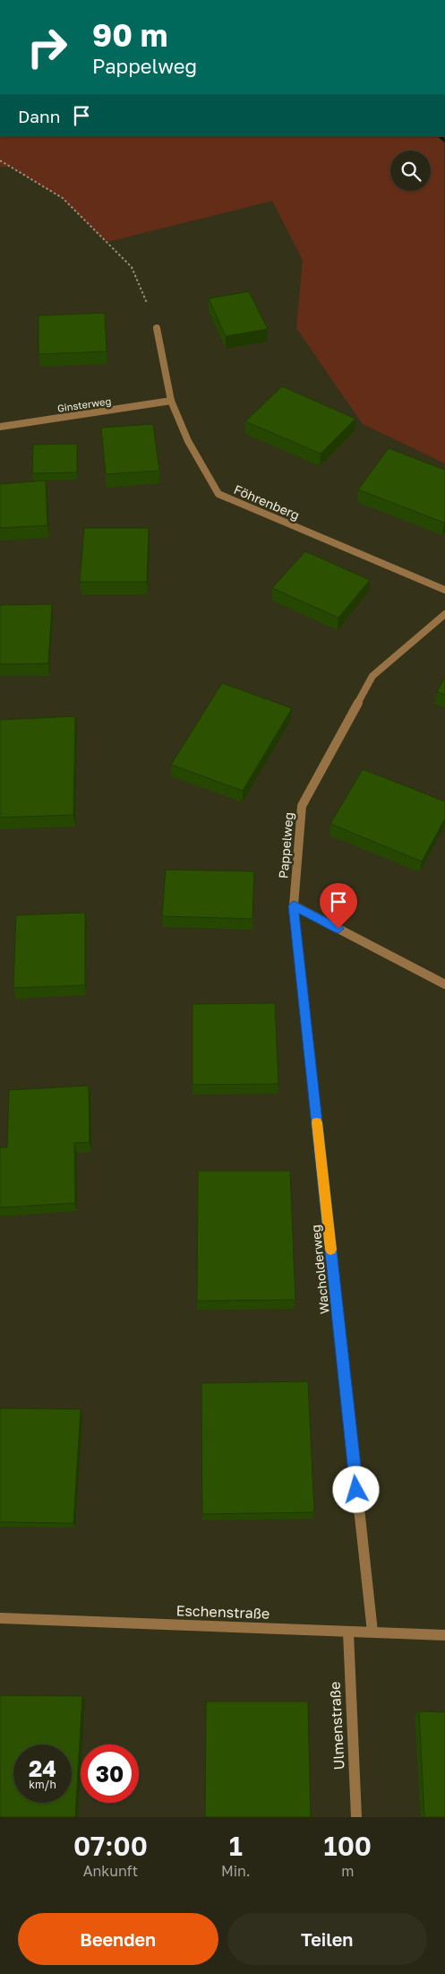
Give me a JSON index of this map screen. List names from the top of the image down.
{
  "streets": {
    "street": [
      "Ginsterweg",
      "Föhrenberg",
      "Pappelweg",
      "Wacholderweg",
      "Eschenstraße",
      "Ulmenstraße"
    ]
  },
  "crossings": [
    ["Ginsterweg", "Föhrenberg"],
    ["Pappelweg", "Wacholderweg"],
    ["Wacholderweg", "Eschenstraße"],
    ["Eschenstraße", "Ulmenstraße"]
  ],
  "page": {
    "turn": ["90 m", "Pappelweg"],
    "then": "Dann",
    "speed": "24 km/h",
    "limit": "30",
    "eta": [
      "07:00",
      "Ankunft",
      "1",
      "Min.",
      "100",
      "m"
    ],
    "buttons": ["Beenden", "Teilen"]
  }
}
